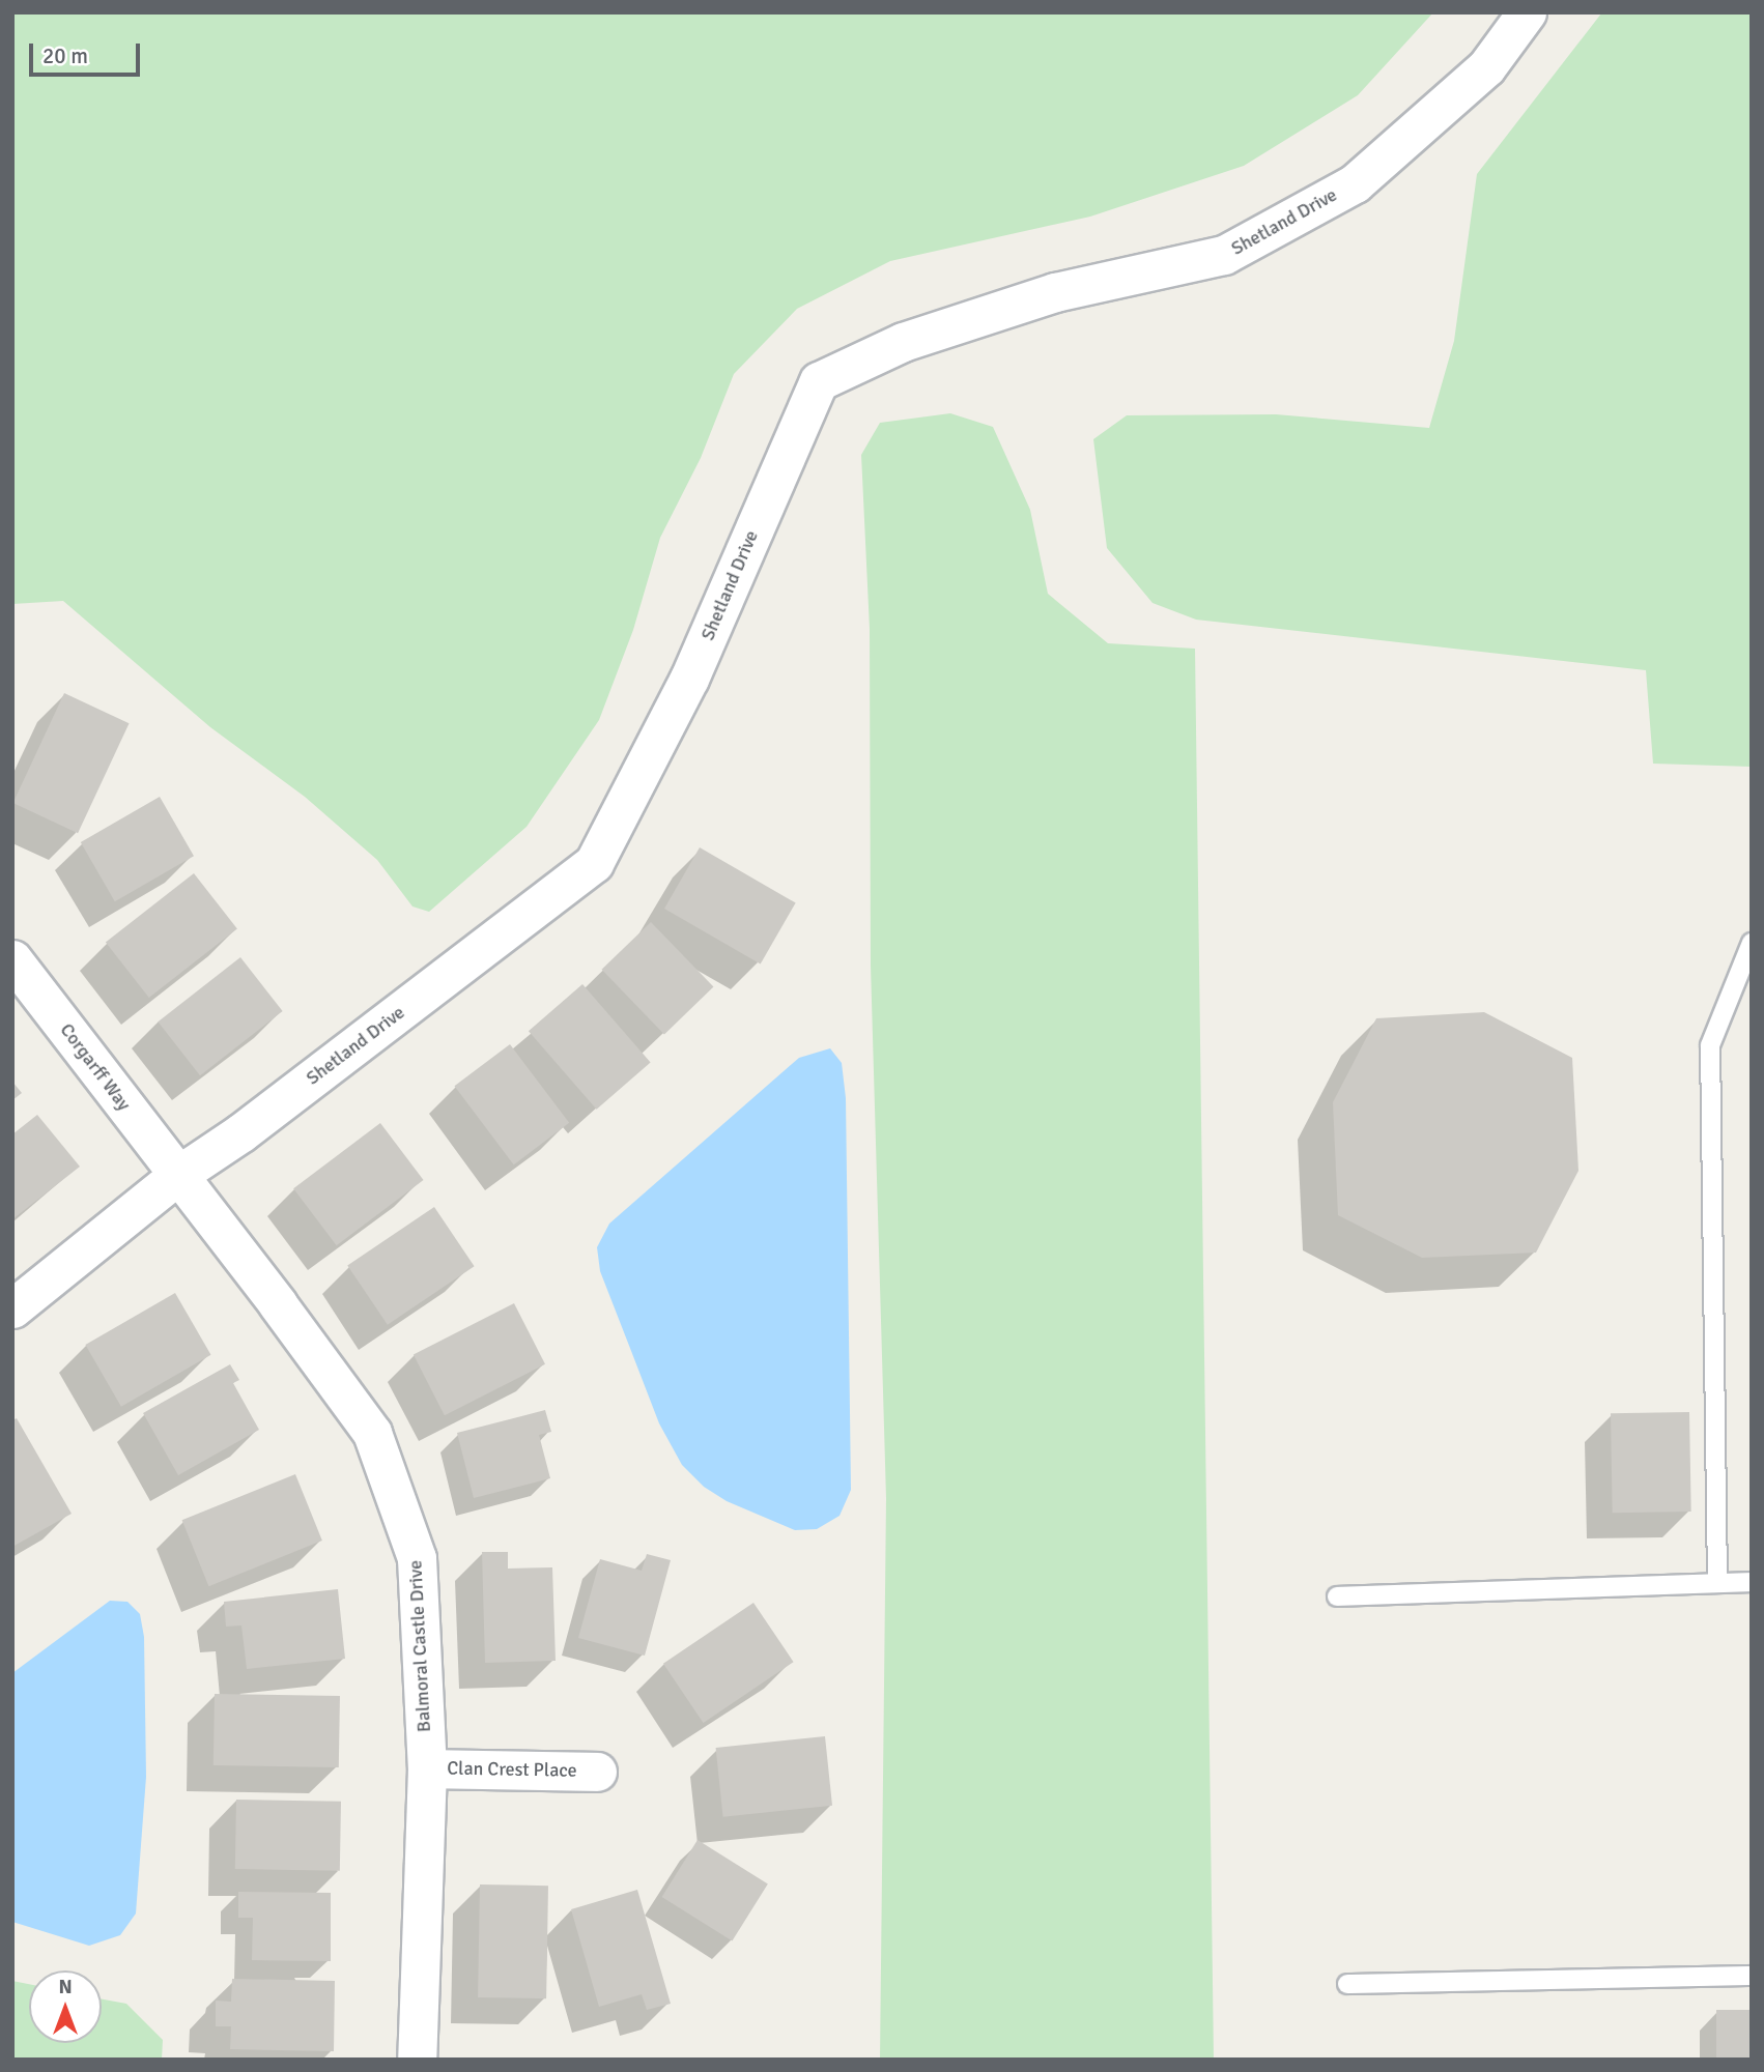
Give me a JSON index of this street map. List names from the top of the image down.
{
  "streets": {
    "street": [
      "Shetland Drive",
      "Corgarff Way",
      "Balmoral Castle Drive",
      "Clan Crest Place"
    ]
  },
  "crossings": [
    ["Shetland Drive", "Corgarff Way"],
    ["Shetland Drive", "Balmoral Castle Drive"],
    ["Corgarff Way", "Balmoral Castle Drive"],
    ["Balmoral Castle Drive", "Clan Crest Place"]
  ],
  "scale_bar": "20 m",
  "north": "top"
}
